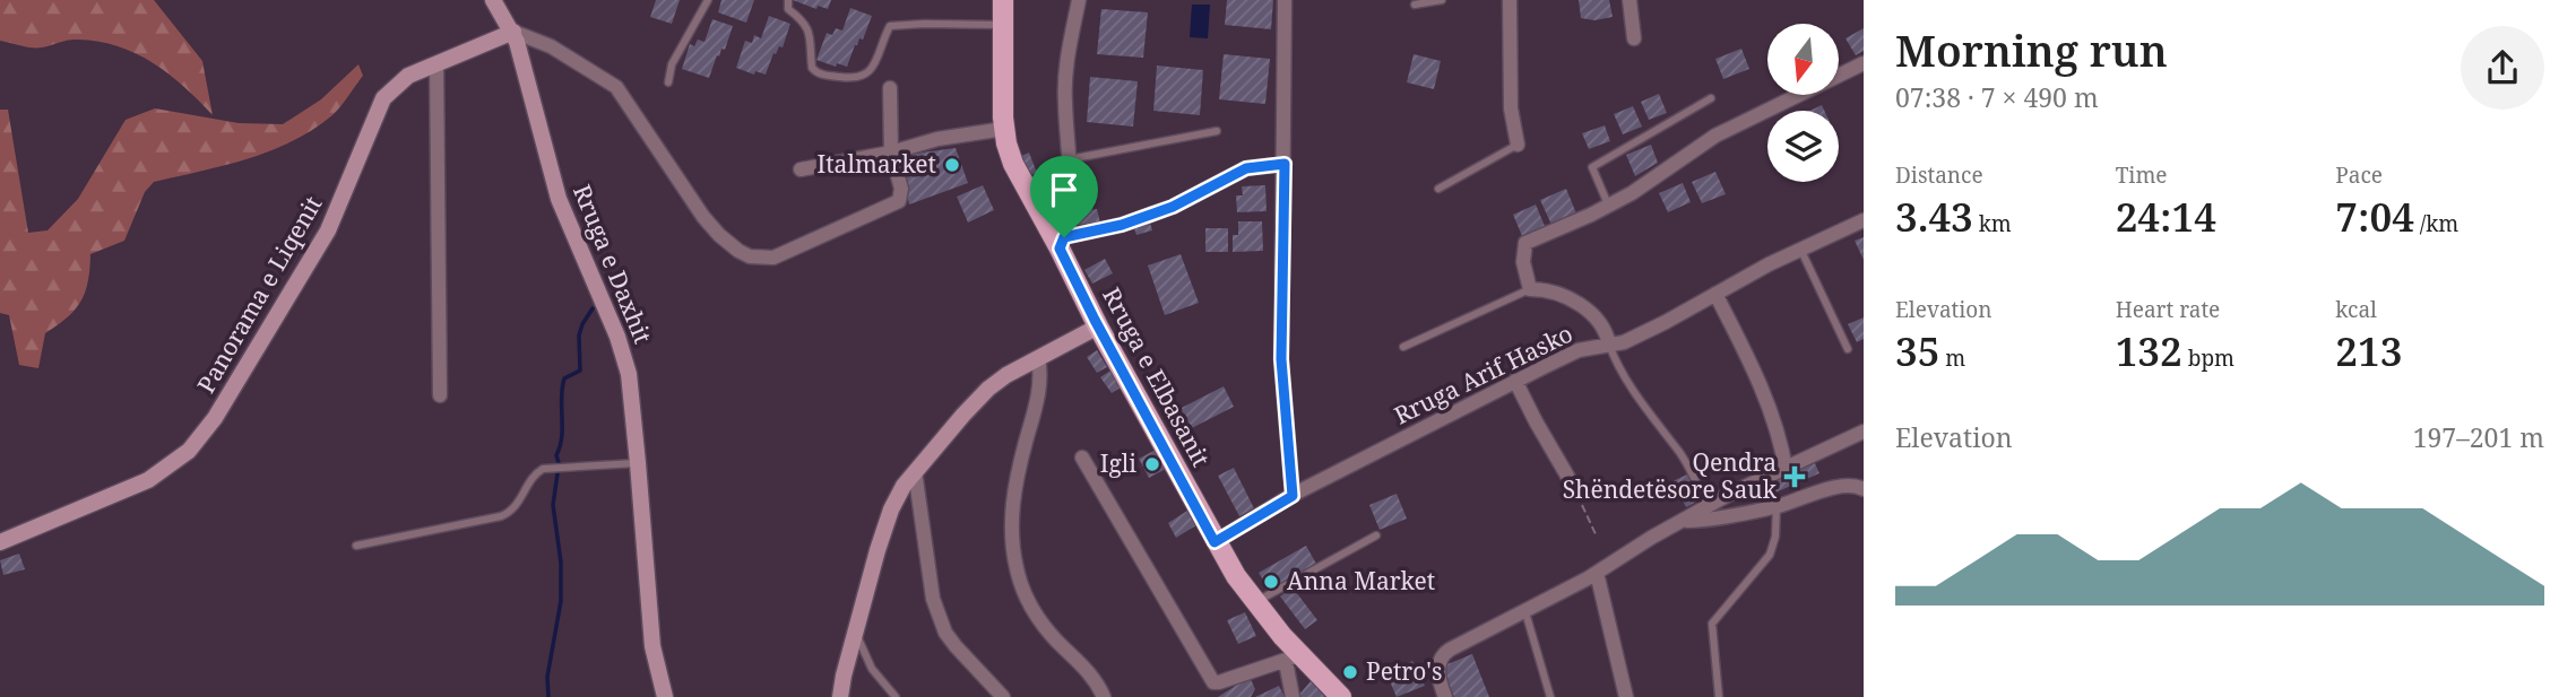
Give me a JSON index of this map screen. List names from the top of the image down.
{
  "streets": {
    "main road": ["Rruga e Elbasanit"],
    "street": ["Rruga e Daxhit", "Panorama e Liqenit", "Rruga Arif Hasko"]
  },
  "crossings": [
    ["Rruga e Daxhit", "Panorama e Liqenit"],
    ["Rruga Arif Hasko", "Rruga e Elbasanit"]
  ],
  "places": {
    "other": [
      "Italmarket",
      "Igli",
      "Anna Market",
      "Petro's"
    ],
    "health": ["Qendra Shëndetësore Sauk"]
  },
  "north": "bottom",
  "page": {
    "heading": ["Morning run", "07:38 · 7 × 490 m"],
    "stats": [
      ["Distance", "3.43 km"],
      ["Time", "24:14"],
      ["Pace", "7:04 /km"],
      ["Elevation", "35 m"],
      ["Heart rate", "132 bpm"],
      ["kcal", "213"]
    ],
    "chart": ["Elevation", "197–201 m"]
  }
}
